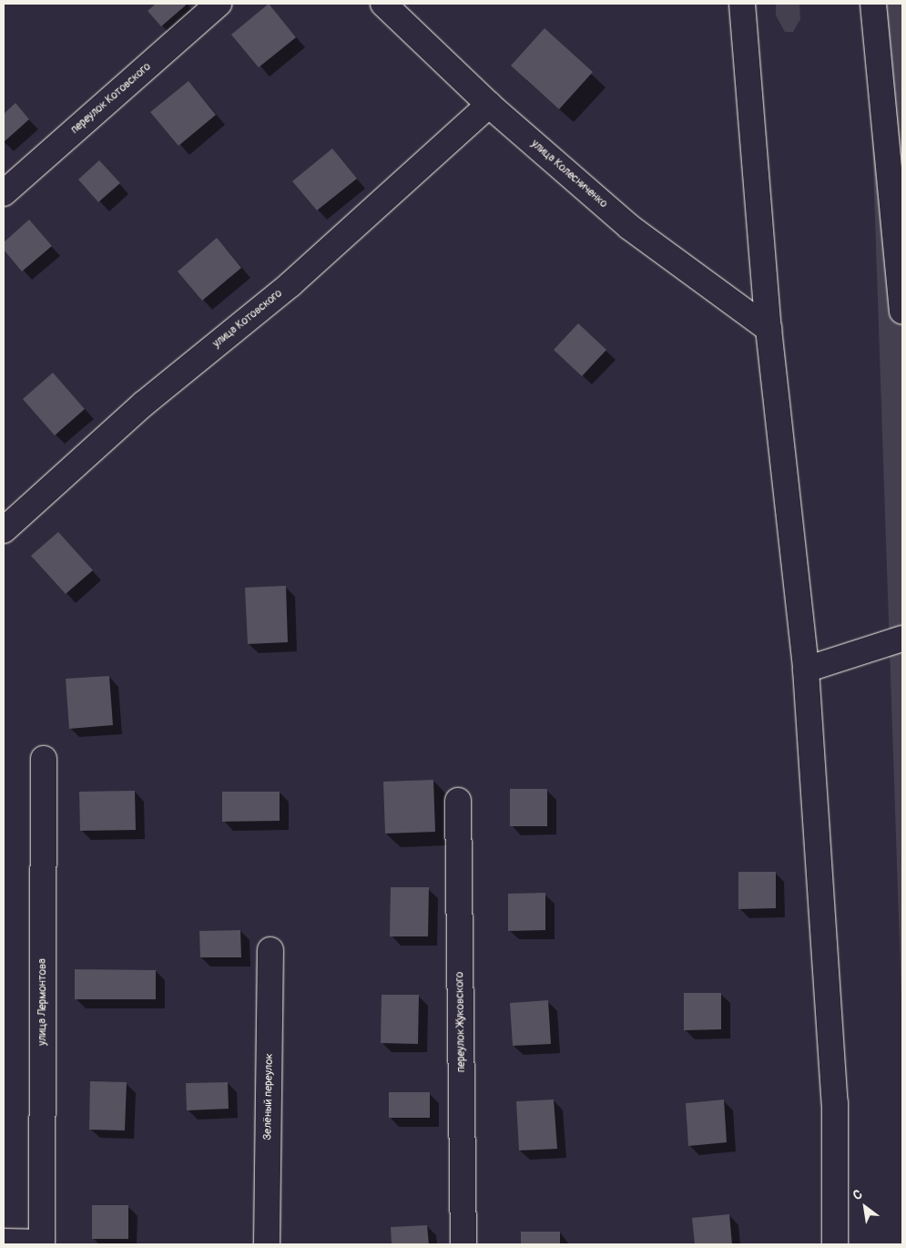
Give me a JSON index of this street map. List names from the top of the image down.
{
  "streets": {
    "street": [
      "переулок Котовского",
      "улица Колесниченко",
      "улица Котовского",
      "улица Лермонтова",
      "переулок Жуковского",
      "Зелёный переулок"
    ]
  },
  "crossings": [
    ["улица Колесниченко", "улица Котовского"]
  ],
  "north": "top left"
}
